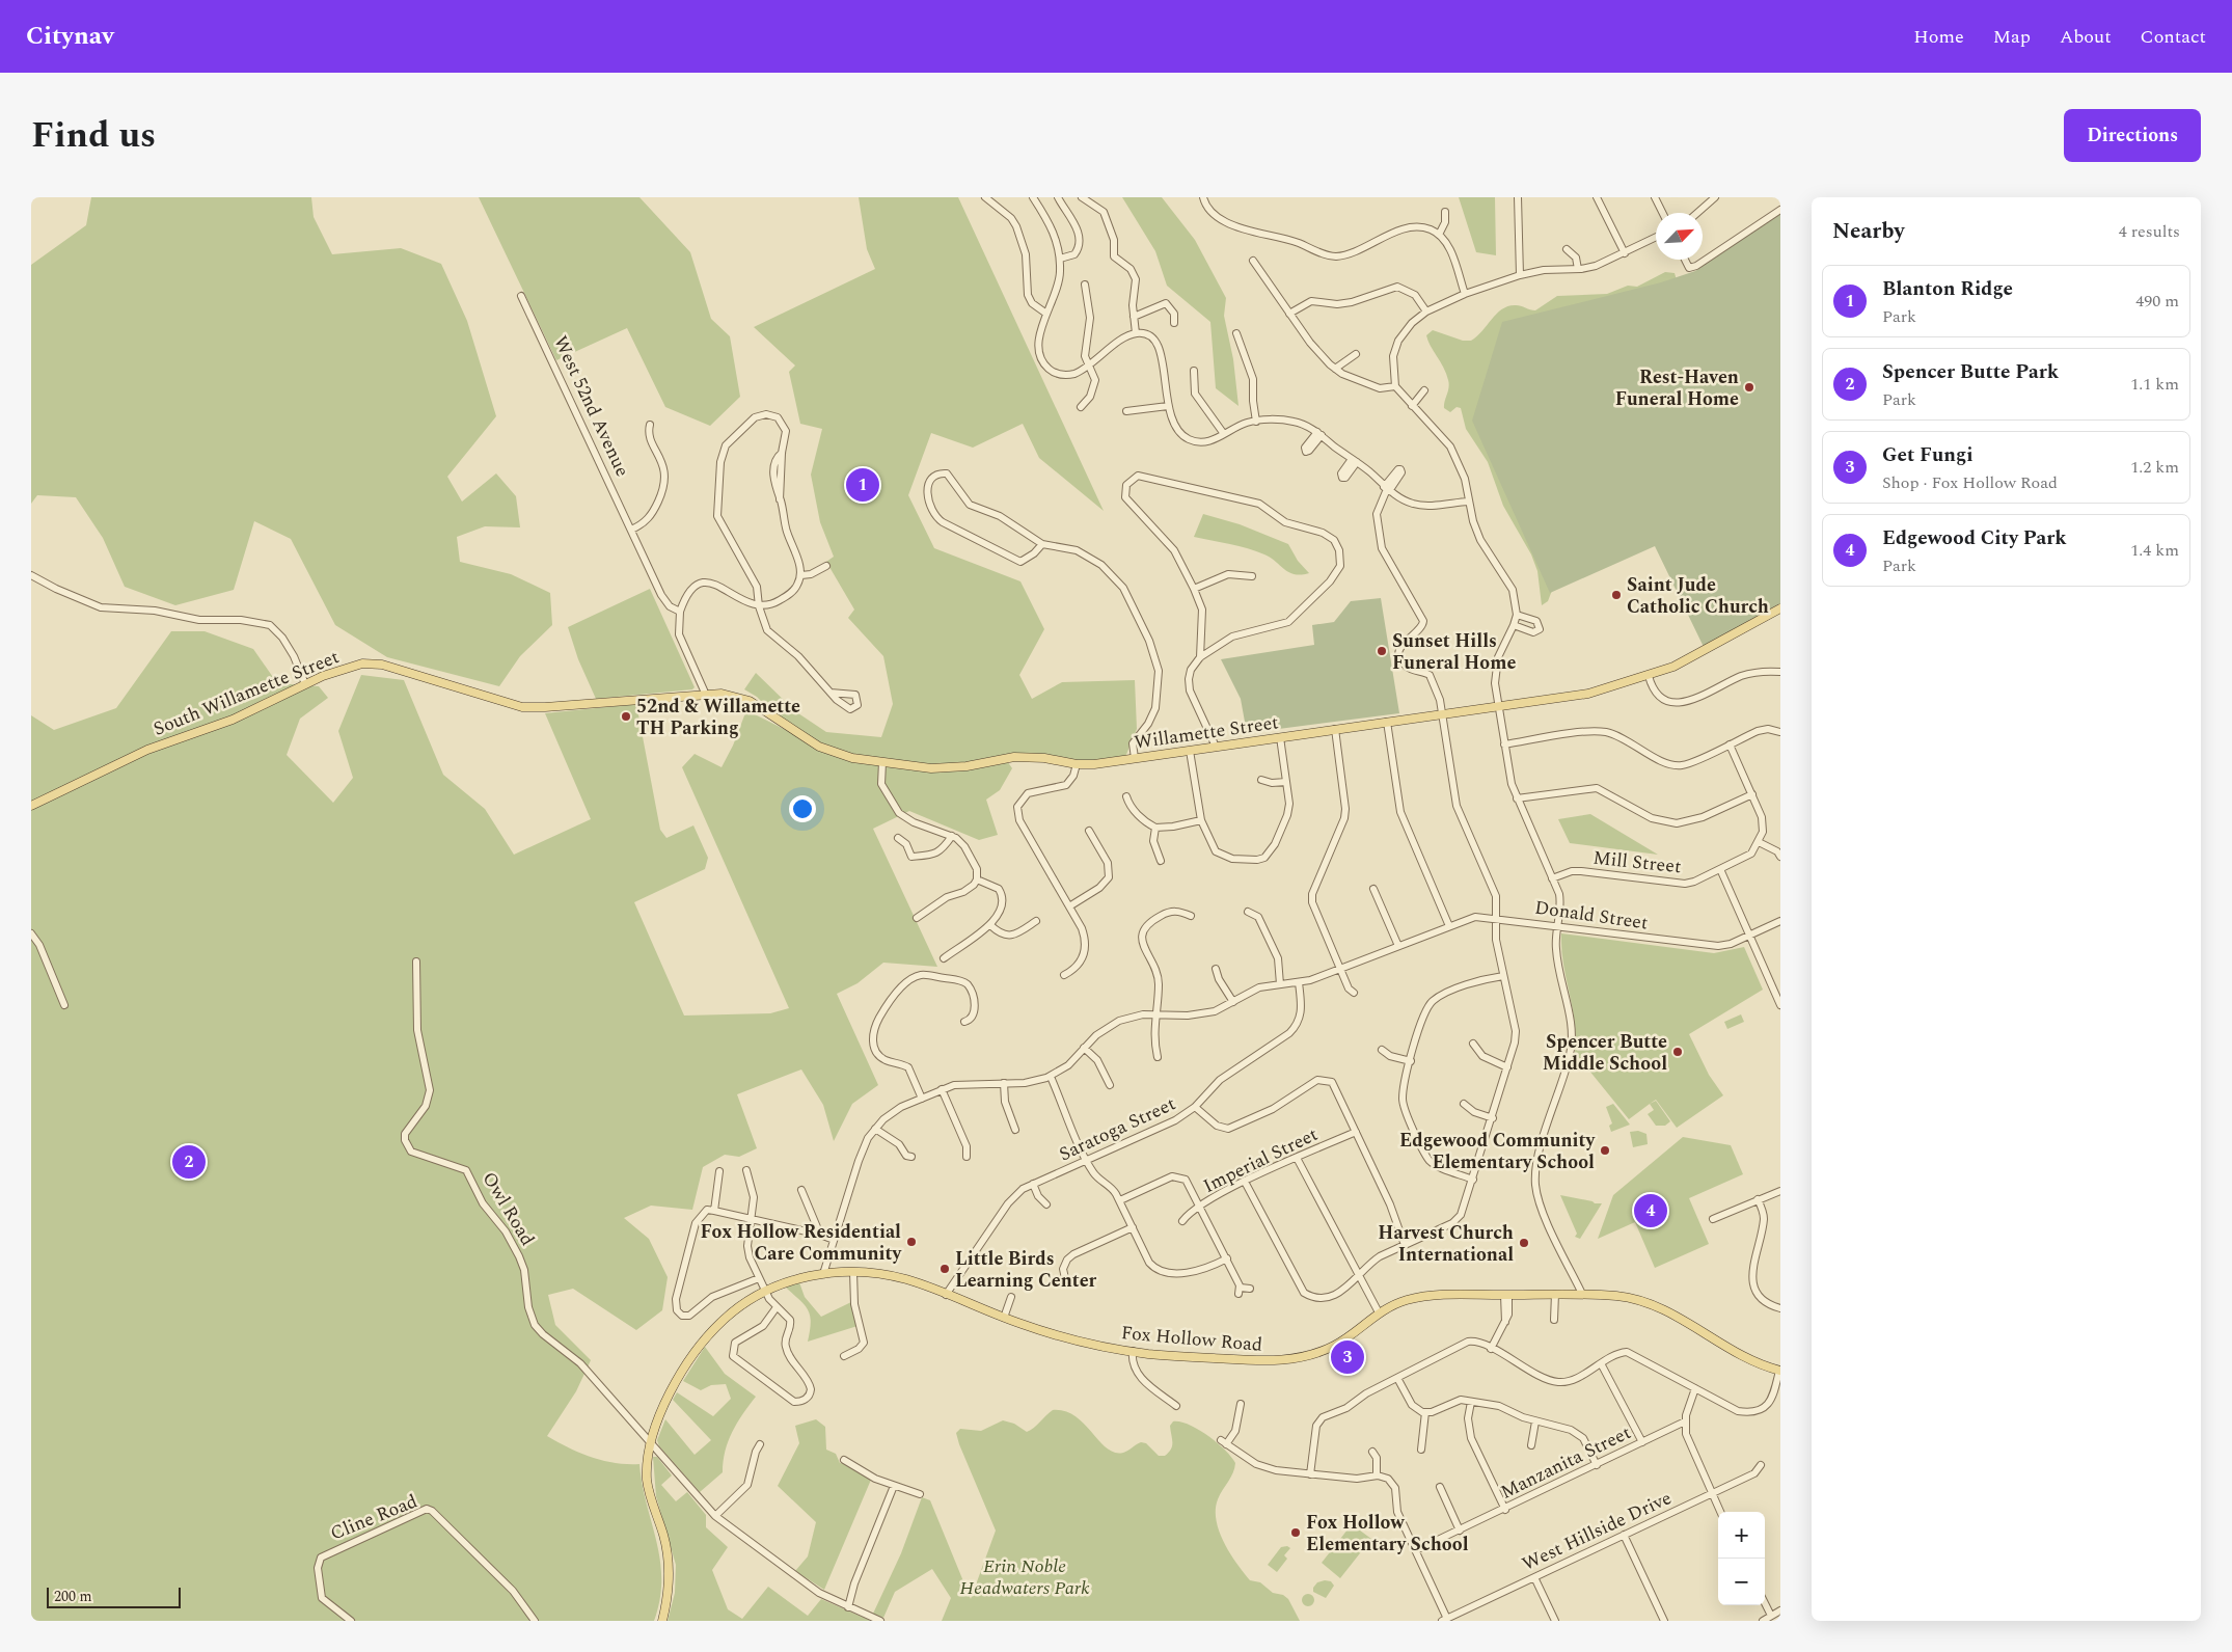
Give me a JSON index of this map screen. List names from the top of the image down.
{
  "streets": {
    "main road": ["South Willamette Street", "Willamette Street", "Fox Hollow Road"],
    "street": [
      "West 52nd Avenue",
      "Mill Street",
      "Donald Street",
      "Saratoga Street",
      "Imperial Street",
      "Owl Road",
      "Manzanita Street",
      "Cline Road",
      "West Hillside Drive"
    ]
  },
  "crossings": [
    ["South Willamette Street", "Willamette Street"],
    ["Donald Street", "Saratoga Street"],
    ["Donald Street", "Fox Hollow Road"],
    ["Saratoga Street", "Fox Hollow Road"],
    ["Owl Road", "Fox Hollow Road"]
  ],
  "parks": ["Erin Noble Headwaters Park"],
  "places": [
    "Rest-Haven Funeral Home",
    "Saint Jude Catholic Church",
    "Sunset Hills Funeral Home",
    "52nd & Willamette TH Parking",
    "Spencer Butte Middle School",
    "Edgewood Community Elementary School",
    "Fox Hollow Residential Care Community",
    "Harvest Church International",
    "Little Birds Learning Center",
    "Fox Hollow Elementary School"
  ],
  "scale_bar": "200 m",
  "north": "top right",
  "page": {
    "header": "Citynav",
    "nav": [
      "Home",
      "Map",
      "About",
      "Contact"
    ],
    "title": "Find us",
    "buttons": "Directions",
    "heading": ["Nearby", "4 results"],
    "list": [
      {
        "mark": "1",
        "name": "Blanton Ridge",
        "note": "Park",
        "value": "490 m"
      },
      {
        "mark": "2",
        "name": "Spencer Butte Park",
        "note": "Park",
        "value": "1.1 km"
      },
      {
        "mark": "3",
        "name": "Get Fungi",
        "note": "Shop · Fox Hollow Road",
        "value": "1.2 km"
      },
      {
        "mark": "4",
        "name": "Edgewood City Park",
        "note": "Park",
        "value": "1.4 km"
      }
    ],
    "pins": [
      "1",
      "2",
      "4",
      "3"
    ],
    "map_buttons": ["+", "−"],
    "scale": "200 m"
  }
}
